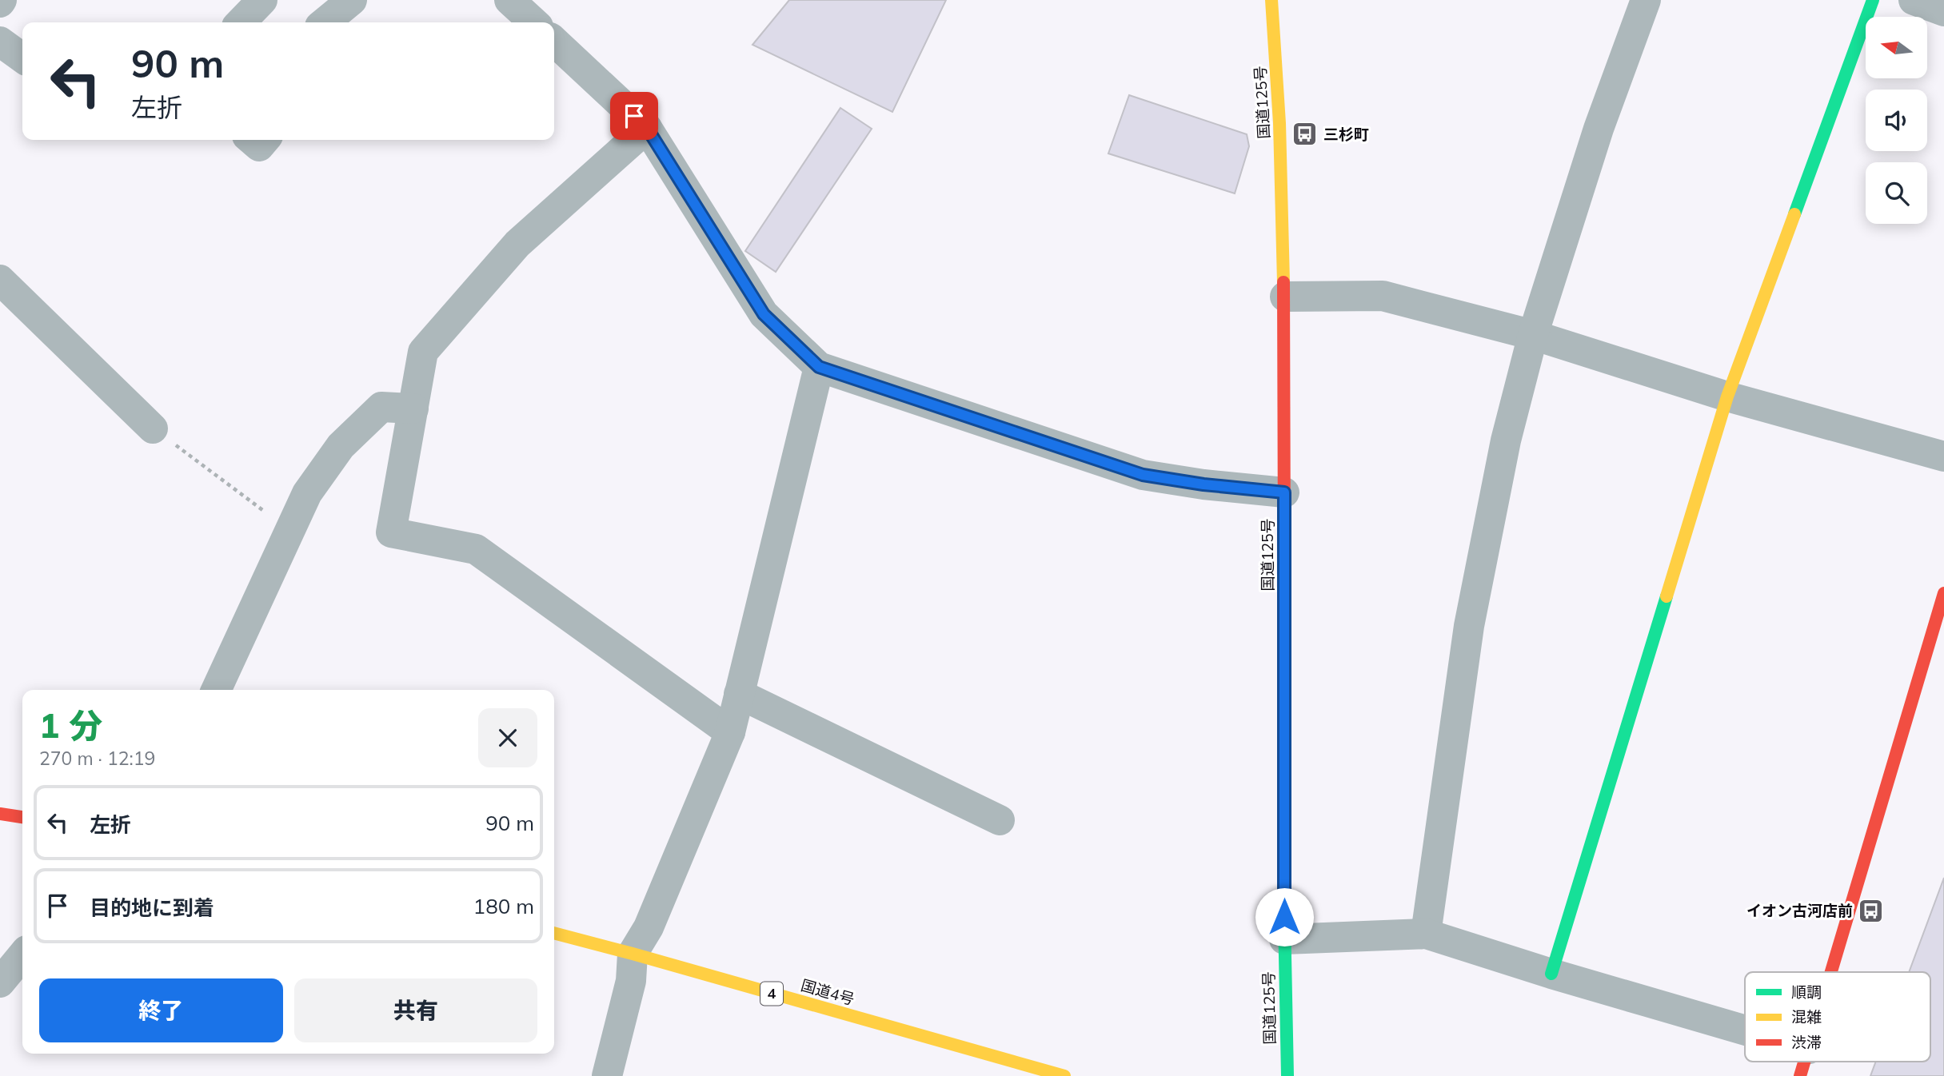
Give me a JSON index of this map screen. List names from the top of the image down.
{
  "streets": {
    "main road": ["国道125号", "国道4号", "4"]
  },
  "places": {
    "bus stop": ["三杉町", "イオン古河店前"]
  },
  "legend": ["順調", "混雑", "渋滞"],
  "north": "left",
  "page": {
    "turn": ["90 m", "左折"],
    "heading": ["1 分", "270 m · 12:19"],
    "list": [
      {
        "name": "左折",
        "value": "90 m"
      },
      {
        "name": "目的地に到着",
        "value": "180 m"
      }
    ],
    "buttons": ["終了", "共有"]
  }
}
